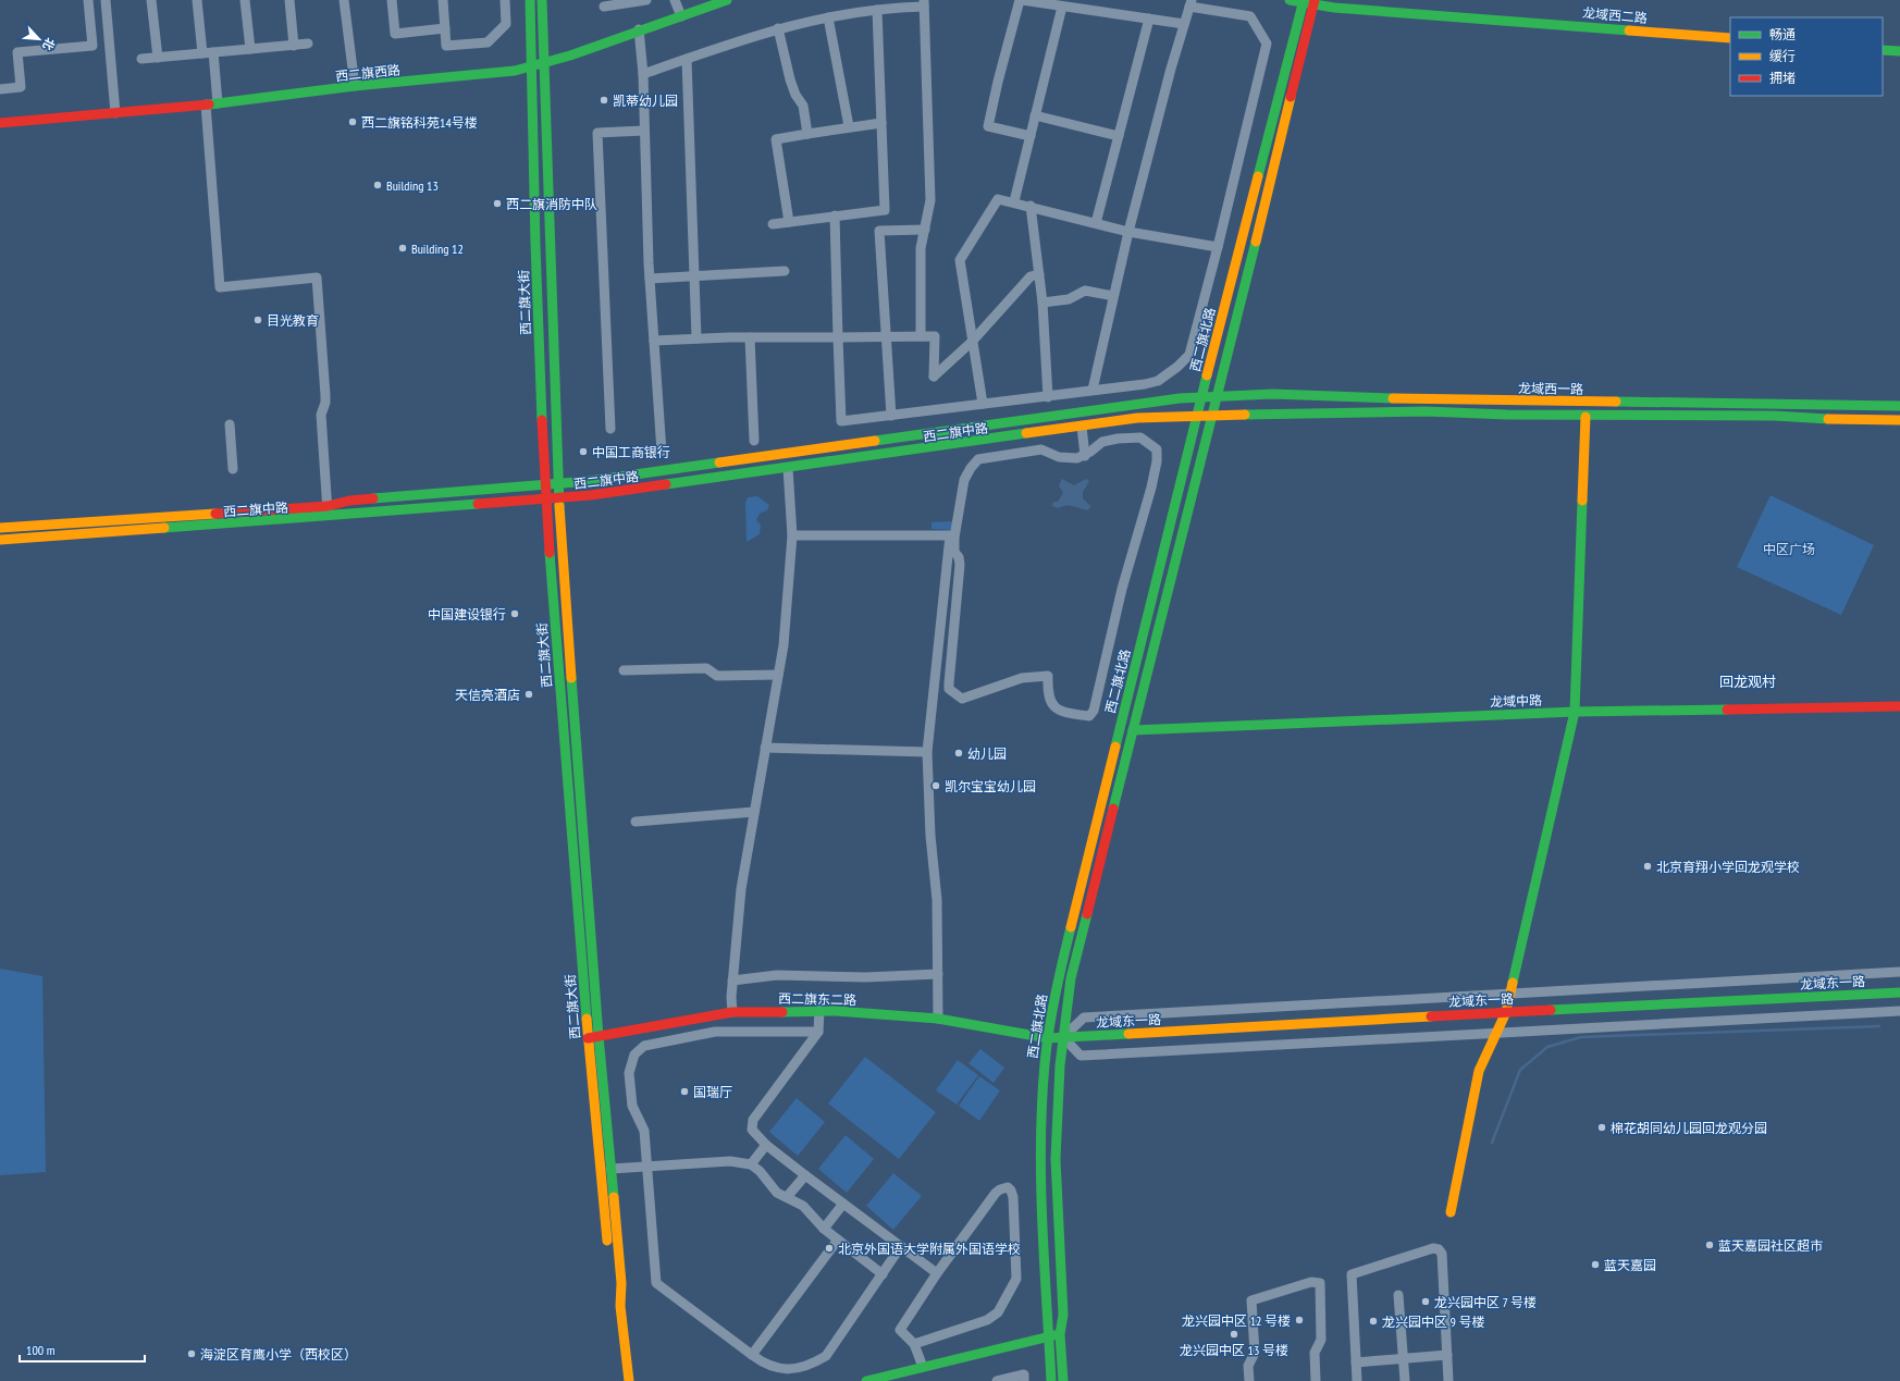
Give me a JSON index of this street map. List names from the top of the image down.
{
  "streets": {
    "main road": [
      "龙域西二路",
      "西二旗西路",
      "西二旗大街",
      "西二旗北路",
      "龙域西一路",
      "西二旗中路",
      "龙域中路",
      "龙域东一路",
      "西二旗东二路"
    ]
  },
  "crossings": [
    ["龙域西二路", "西二旗北路"],
    ["西二旗西路", "西二旗大街"],
    ["西二旗大街", "西二旗中路"],
    ["西二旗大街", "西二旗东二路"],
    ["西二旗北路", "龙域西一路"],
    ["西二旗北路", "西二旗中路"],
    ["西二旗北路", "龙域中路"],
    ["西二旗北路", "龙域东一路"],
    ["西二旗北路", "西二旗东二路"],
    ["龙域西一路", "西二旗中路"],
    ["龙域东一路", "西二旗东二路"]
  ],
  "districts": ["回龙观村"],
  "parks": ["中区广场"],
  "places": [
    "凯蒂幼儿园",
    "西二旗铭科苑14号楼",
    "Building 13",
    "西二旗消防中队",
    "Building 12",
    "目光教育",
    "中国工商银行",
    "中国建设银行",
    "天信亮酒店",
    "幼儿园",
    "凯尔宝宝幼儿园",
    "北京育翔小学回龙观学校",
    "国瑞厅",
    "棉花胡同幼儿园回龙观分园",
    "蓝天嘉园社区超市",
    "北京外国语大学附属外国语学校",
    "蓝天嘉园",
    "龙兴园中区 7 号楼",
    "龙兴园中区 12 号楼",
    "龙兴园中区 9 号楼",
    "龙兴园中区 13 号楼",
    "海淀区育鹰小学（西校区）"
  ],
  "legend": ["畅通", "缓行", "拥堵"],
  "scale_bar": "100 m",
  "north": "bottom right"
}
